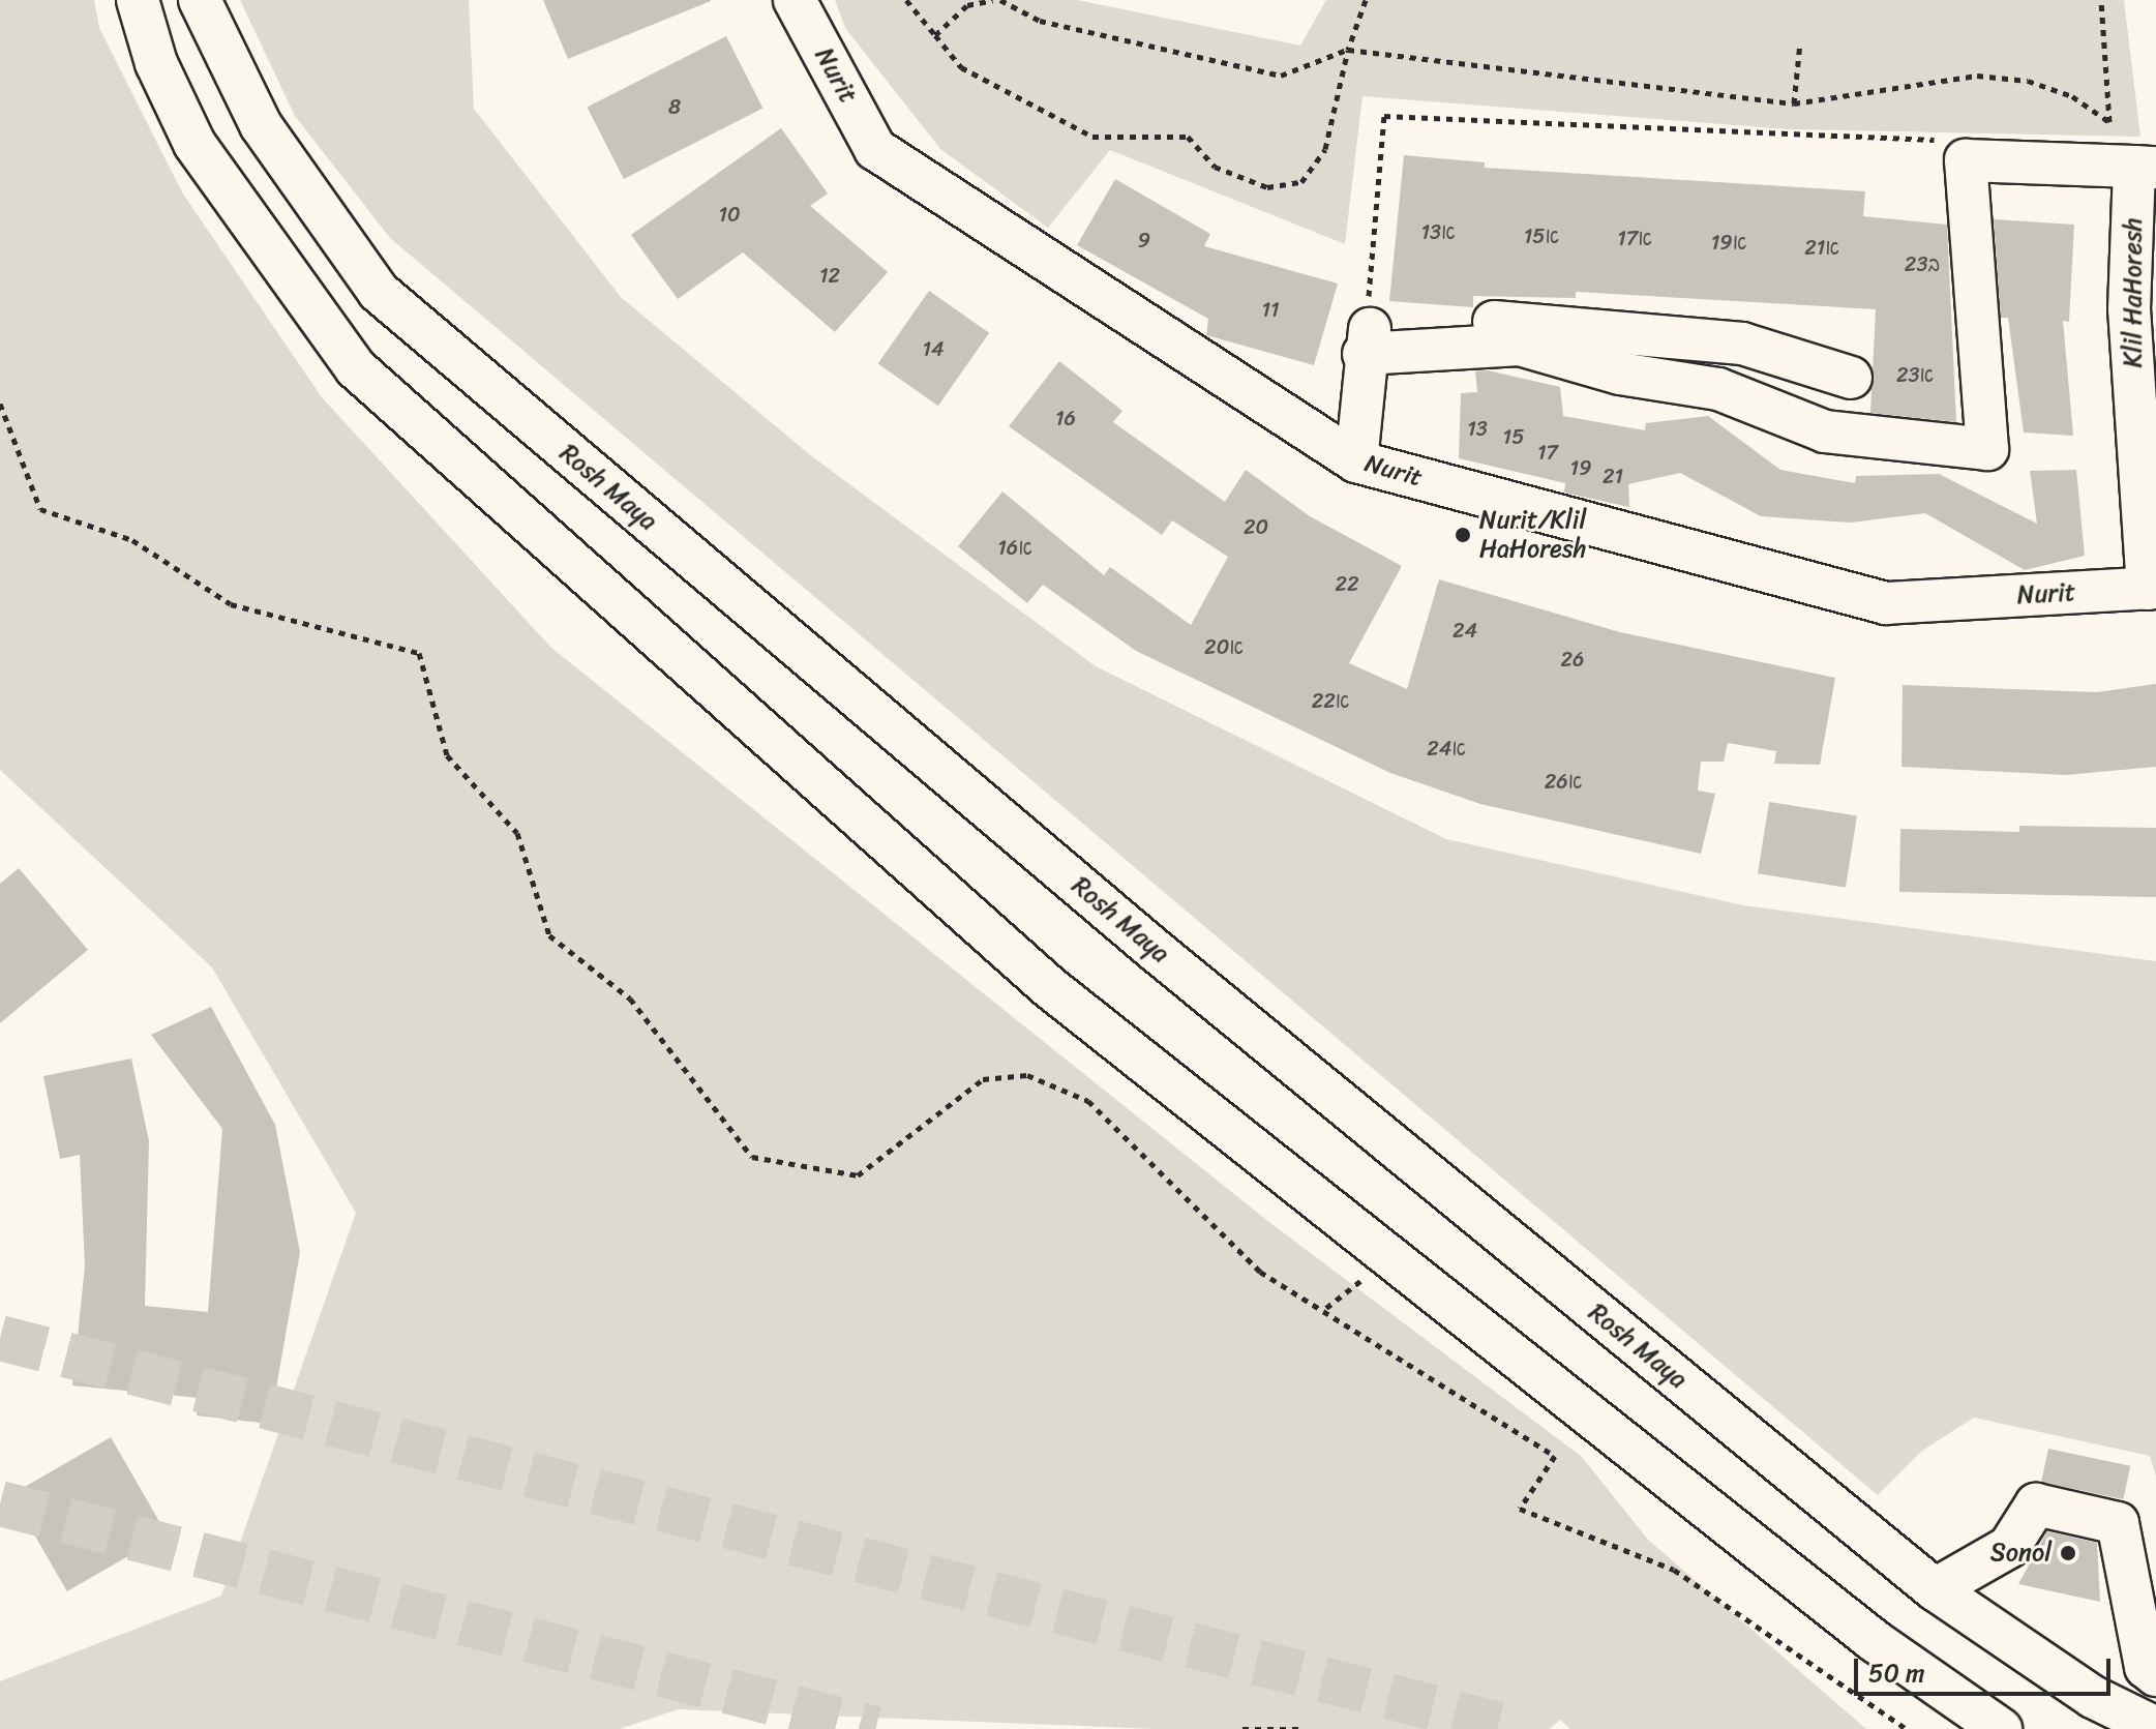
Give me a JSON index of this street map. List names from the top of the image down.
{
  "streets": {
    "street": ["Nurit", "Klil HaHoresh", "Rosh Maya"]
  },
  "crossings": [
    ["Nurit", "Klil HaHoresh"]
  ],
  "places": ["Nurit/Klil HaHoresh", "Sonol"],
  "house_numbers": [
    "8",
    "10",
    "13א",
    "15א",
    "17א",
    "9",
    "19א",
    "21א",
    "23ב",
    "12",
    "11",
    "14",
    "23א",
    "16",
    "13",
    "15",
    "17",
    "19",
    "21",
    "20",
    "16א",
    "22",
    "24",
    "20א",
    "26",
    "22א",
    "24א",
    "26א"
  ],
  "scale_bar": "50 m"
}
